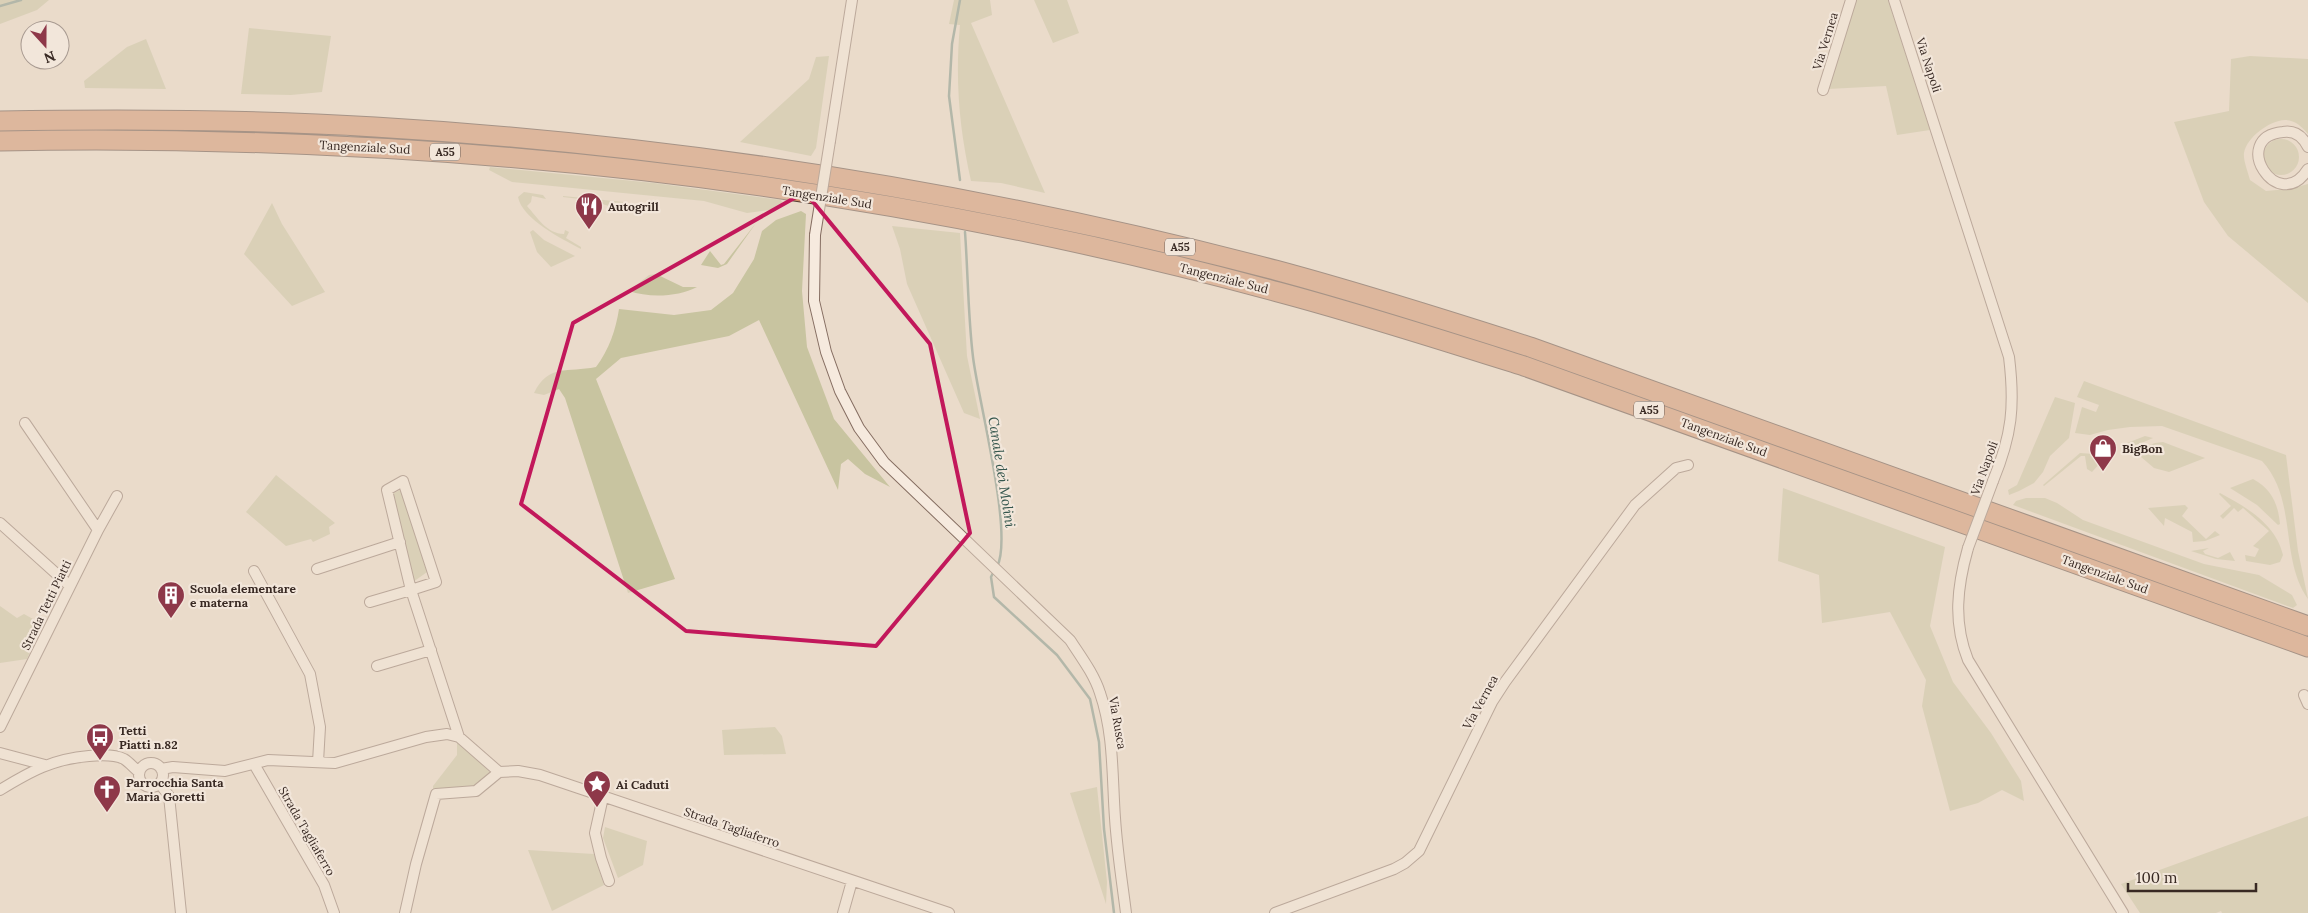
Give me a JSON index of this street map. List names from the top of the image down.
{
  "streets": {
    "highway": ["Tangenziale Sud", "A55"],
    "street": [
      "Via Vernea",
      "Via Napoli",
      "Strada Tetti Piatti",
      "Via Rusca",
      "Strada Tagliaferro"
    ]
  },
  "water": ["Canale dei Molini"],
  "places": {
    "restaurant": ["Autogrill"],
    "shop": ["BigBon"],
    "building": ["Scuola elementare e materna"],
    "bus stop": ["Tetti Piatti n.82"],
    "place": ["Ai Caduti"],
    "church": ["Parrocchia Santa Maria Goretti"]
  },
  "scale_bar": "100 m",
  "north": "bottom"
}
